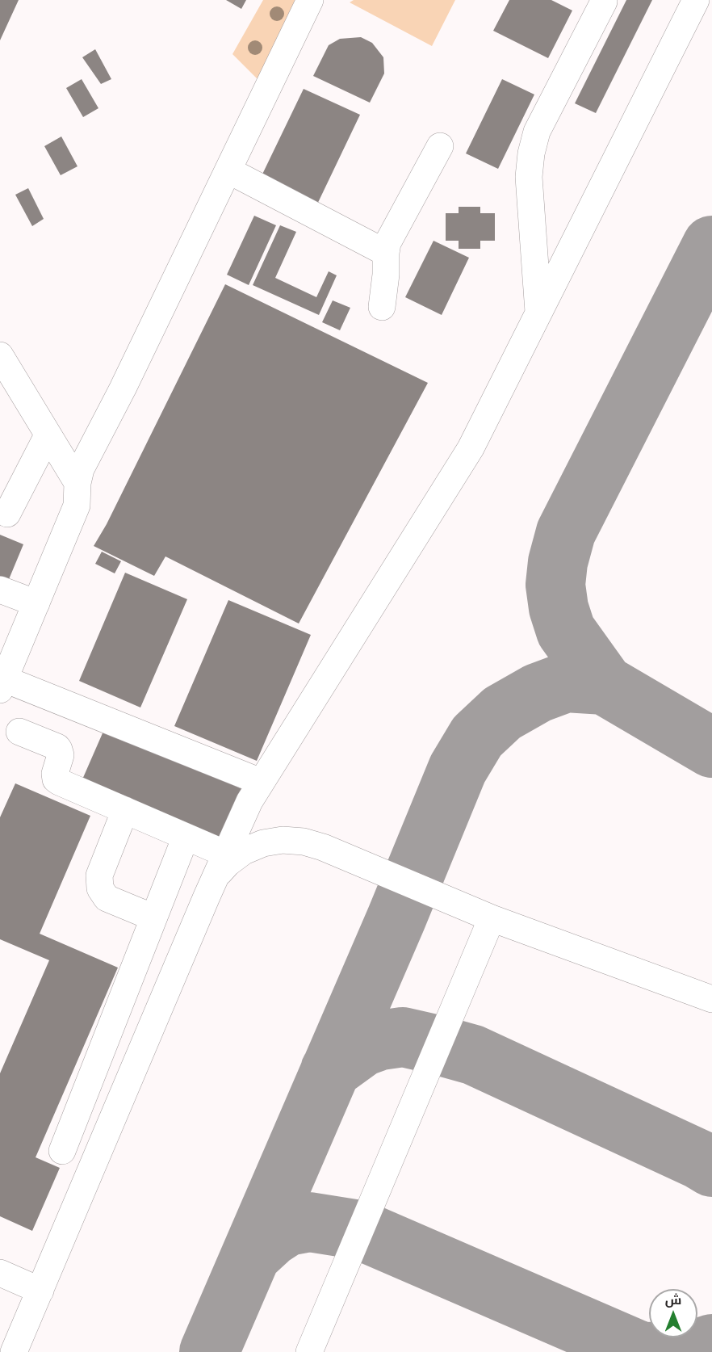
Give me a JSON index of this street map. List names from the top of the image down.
{
  "north": "top"
}
